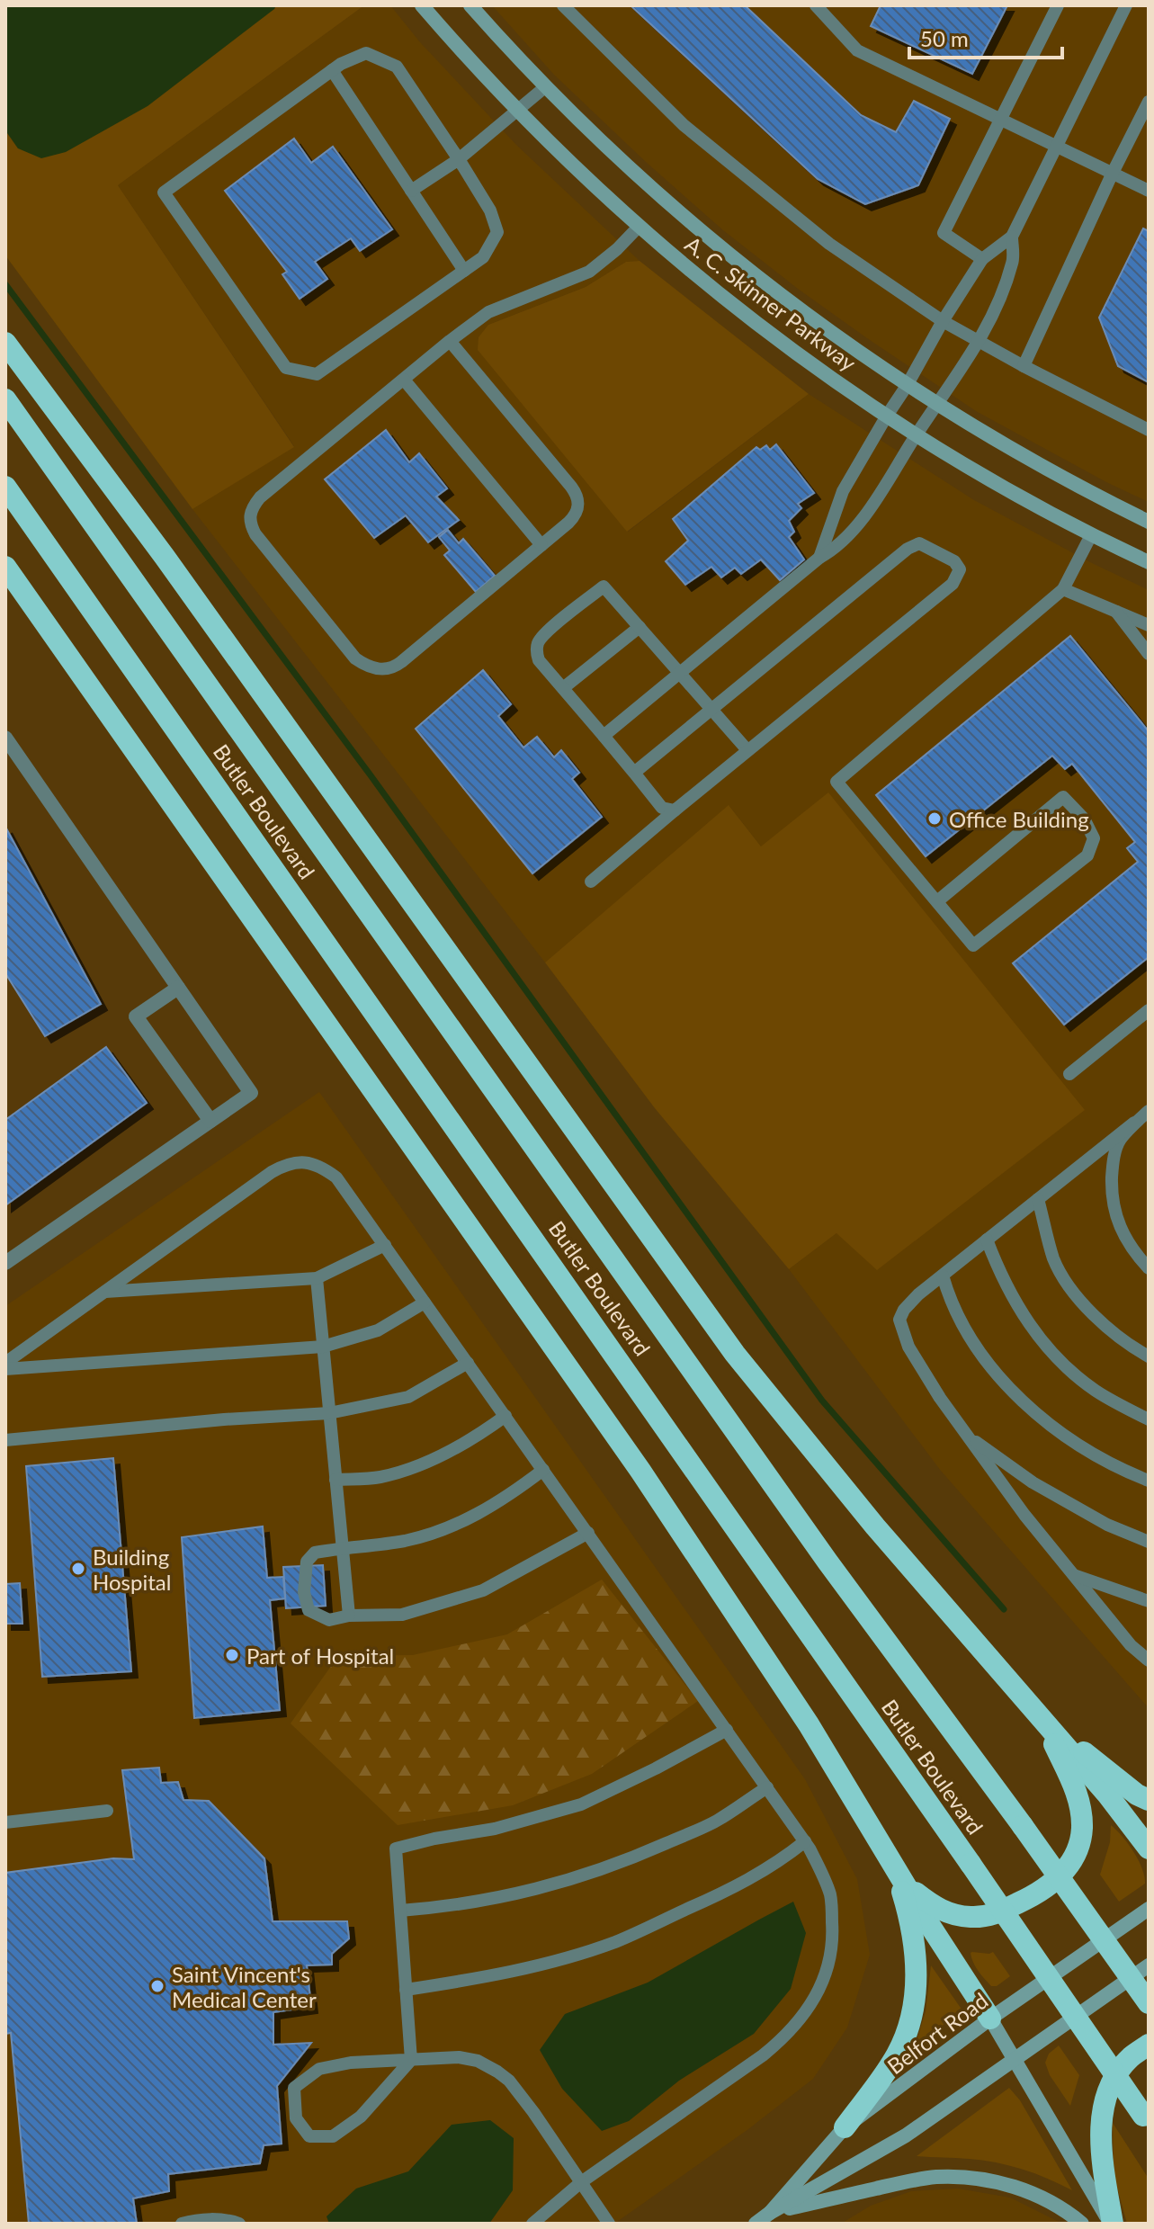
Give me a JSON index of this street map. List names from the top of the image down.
{
  "streets": {
    "highway": ["Butler Boulevard"],
    "main road": ["A. C. Skinner Parkway", "Belfort Road"]
  },
  "places": [
    "Office Building",
    "Building Hospital",
    "Part of Hospital",
    "Saint Vincent's Medical Center"
  ],
  "scale_bar": "50 m"
}
